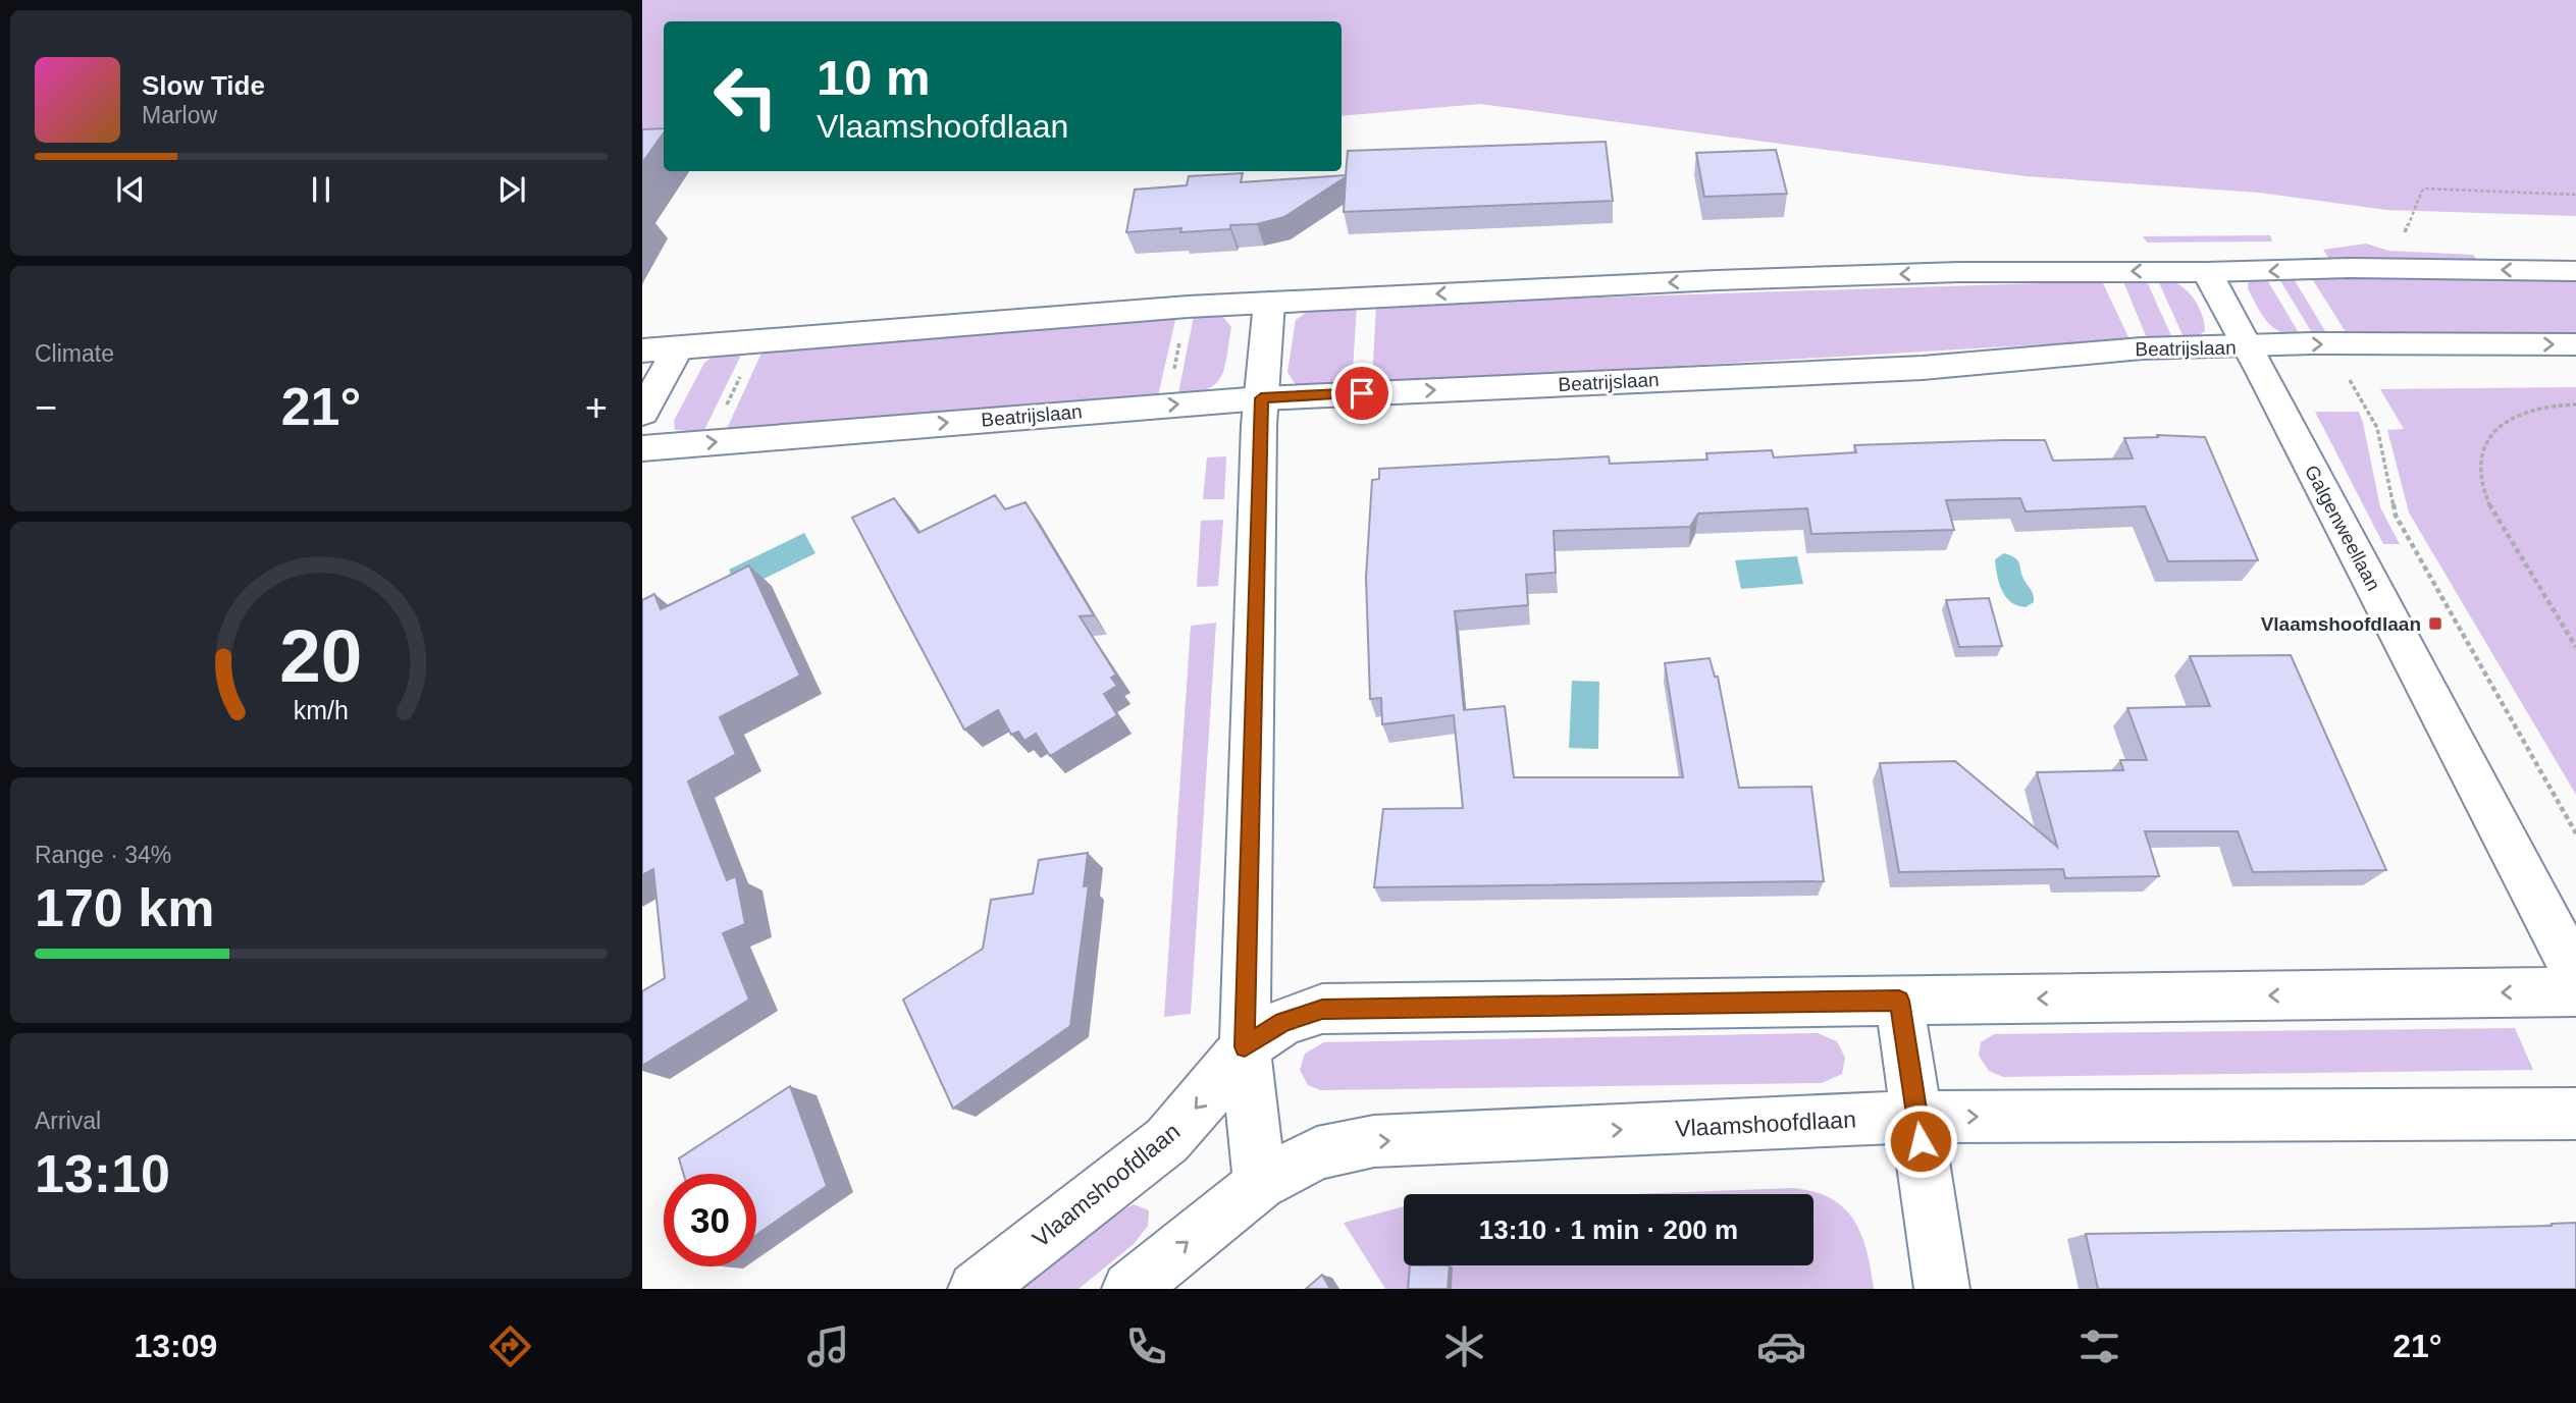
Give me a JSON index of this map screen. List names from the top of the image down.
{
  "streets": {
    "street": ["Beatrijslaan", "Galgenweellaan", "Vlaamshoofdlaan"]
  },
  "crossings": [
    ["Beatrijslaan", "Galgenweellaan"]
  ],
  "places": {
    "transit": ["Vlaamshoofdlaan"]
  },
  "page": {
    "turn": ["10 m", "Vlaamshoofdlaan"],
    "song": ["Slow Tide", "Marlow"],
    "tile": [
      "Climate",
      ["Range · 34%", "170 km"],
      ["Arrival", "13:10"]
    ],
    "heat": ["−", "21°", "+"],
    "limit": "30",
    "trip": "13:10 · 1 min · 200 m",
    "tabs": ["13:09", "21°"],
    "gauge": ["20", "km/h"]
  }
}
